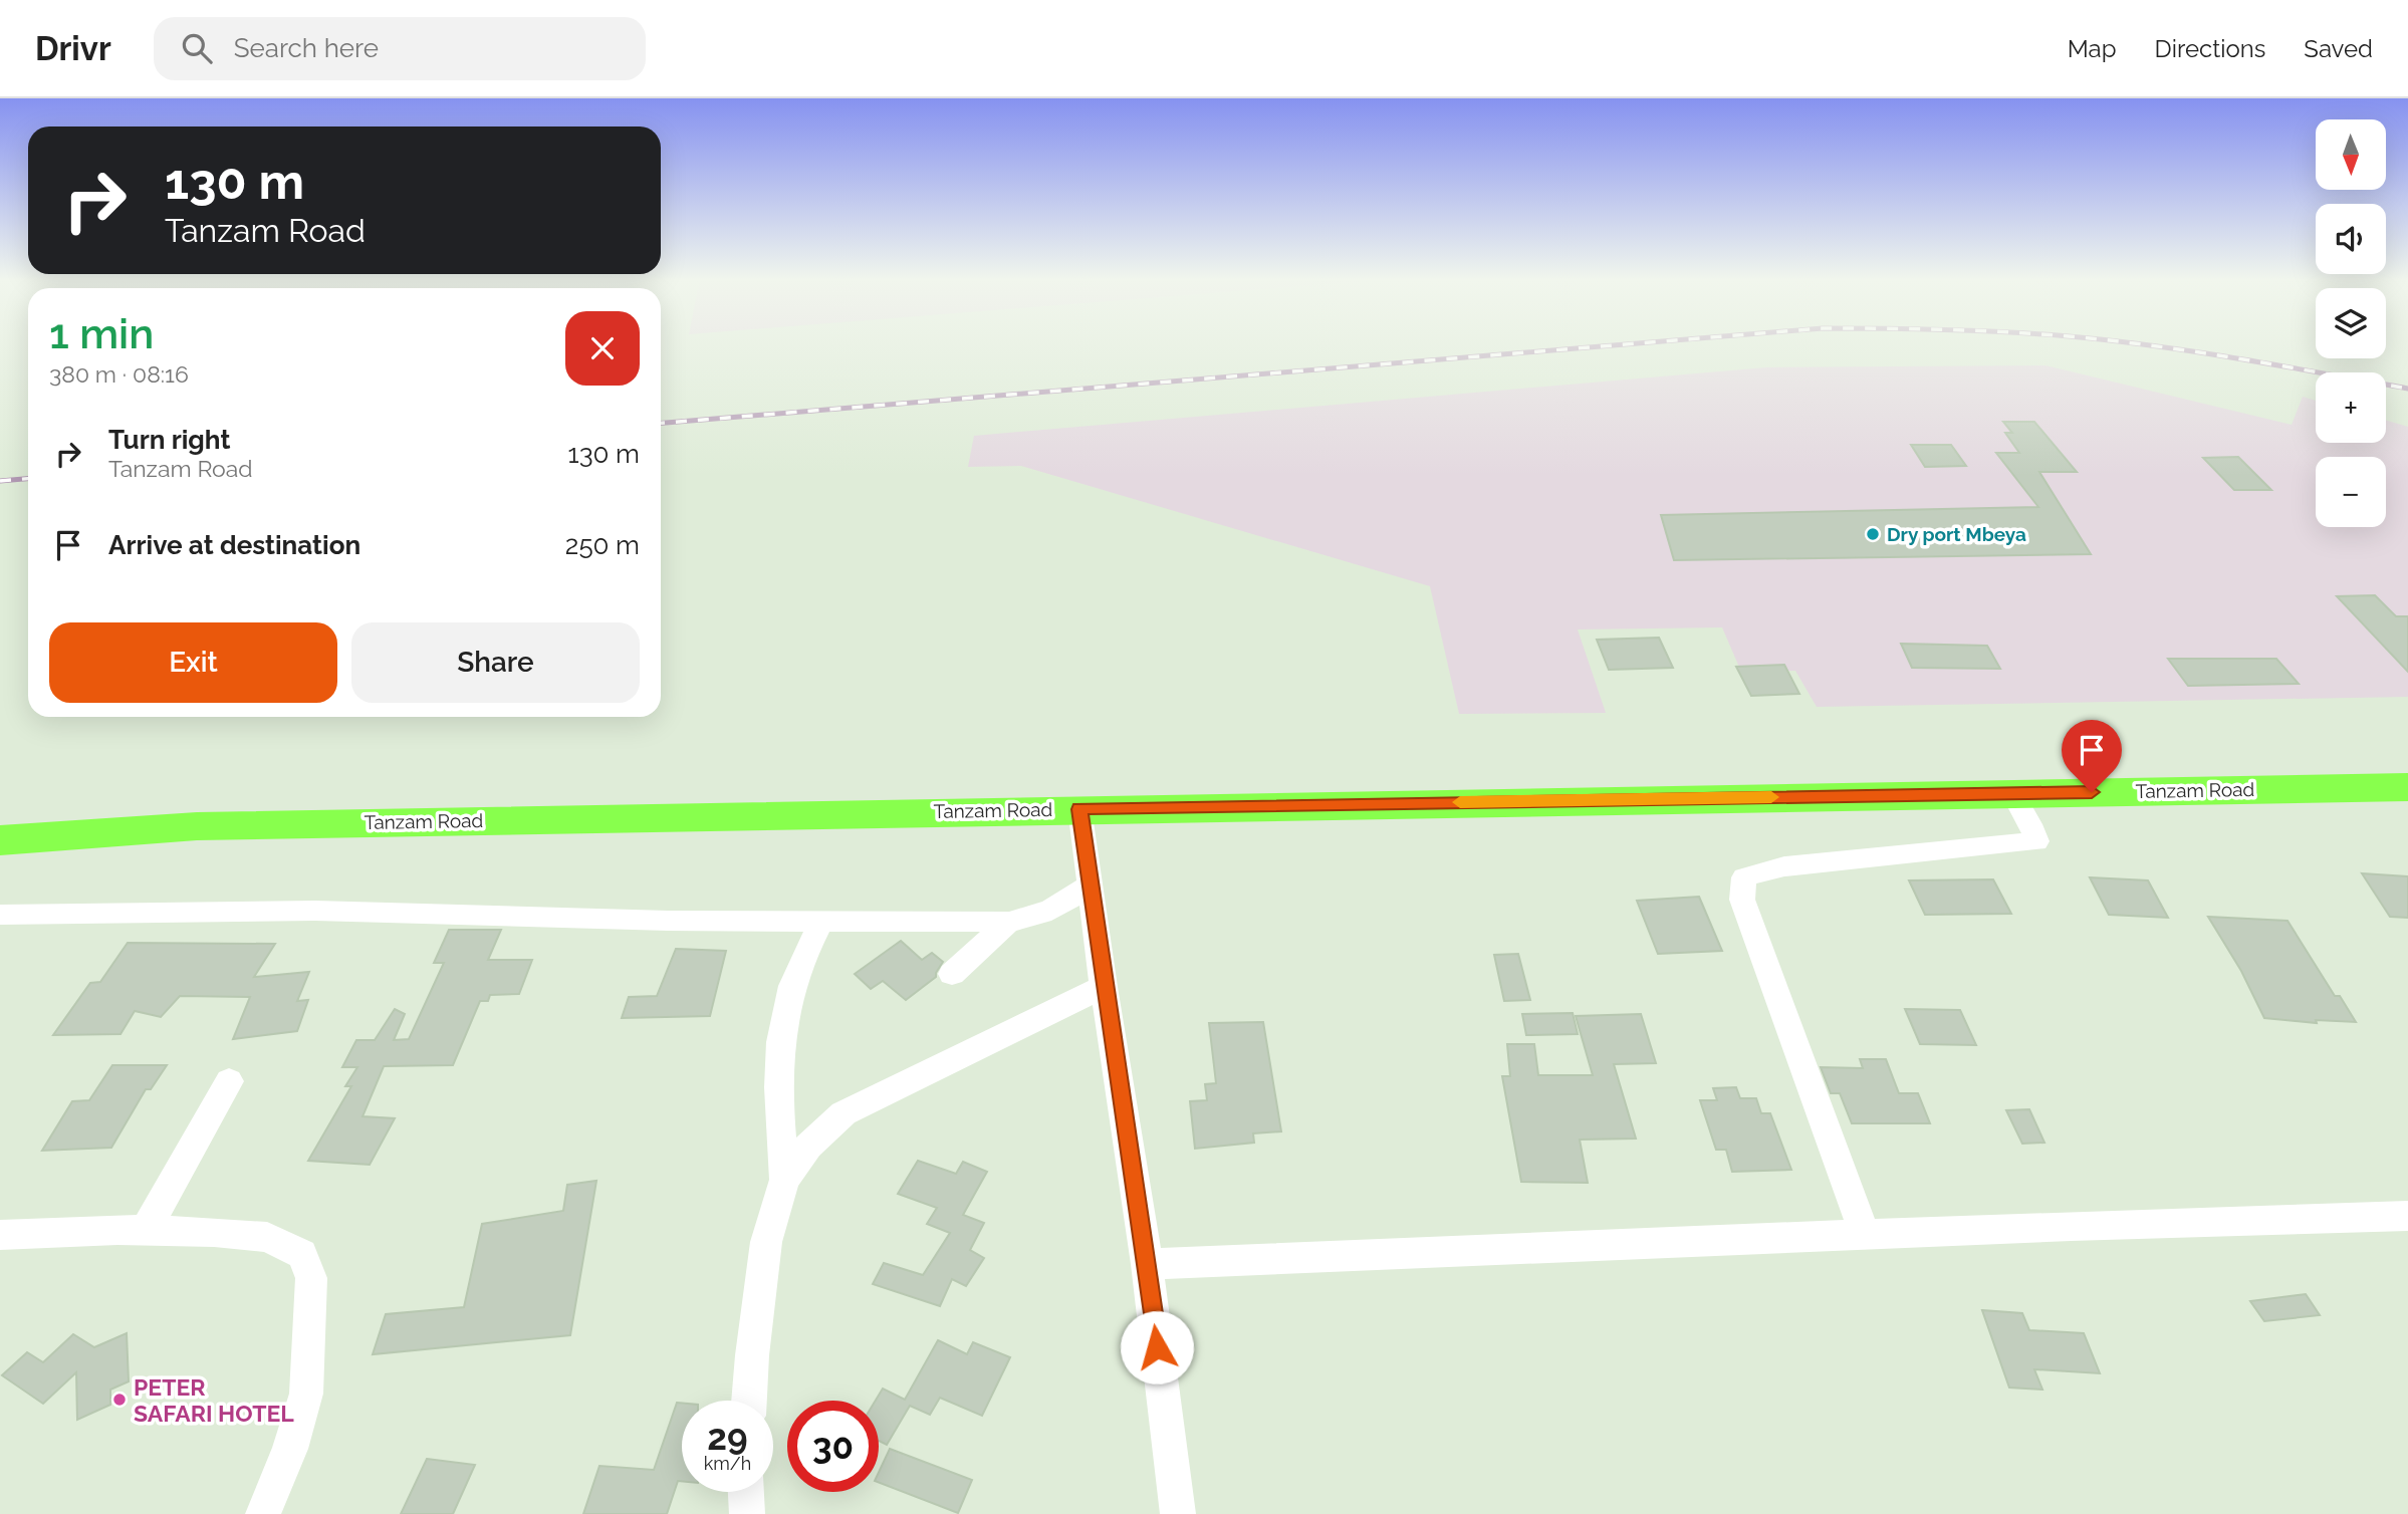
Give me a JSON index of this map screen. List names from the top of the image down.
{
  "streets": {
    "highway": ["Tanzam Road"]
  },
  "places": ["Dry port Mbeya", "PETER SAFARI HOTEL"],
  "north": "bottom",
  "page": {
    "header": "Drivr",
    "search": "Search here",
    "nav": ["Map", "Directions", "Saved"],
    "map_buttons": ["+", "−"],
    "turn": ["130 m", "Tanzam Road"],
    "heading": ["1 min", "380 m · 08:16"],
    "list": [
      {
        "name": "Turn right",
        "note": "Tanzam Road",
        "value": "130 m"
      },
      {
        "name": "Arrive at destination",
        "value": "250 m"
      }
    ],
    "buttons": ["Exit", "Share"],
    "speed": "29 km/h",
    "limit": "30"
  }
}
